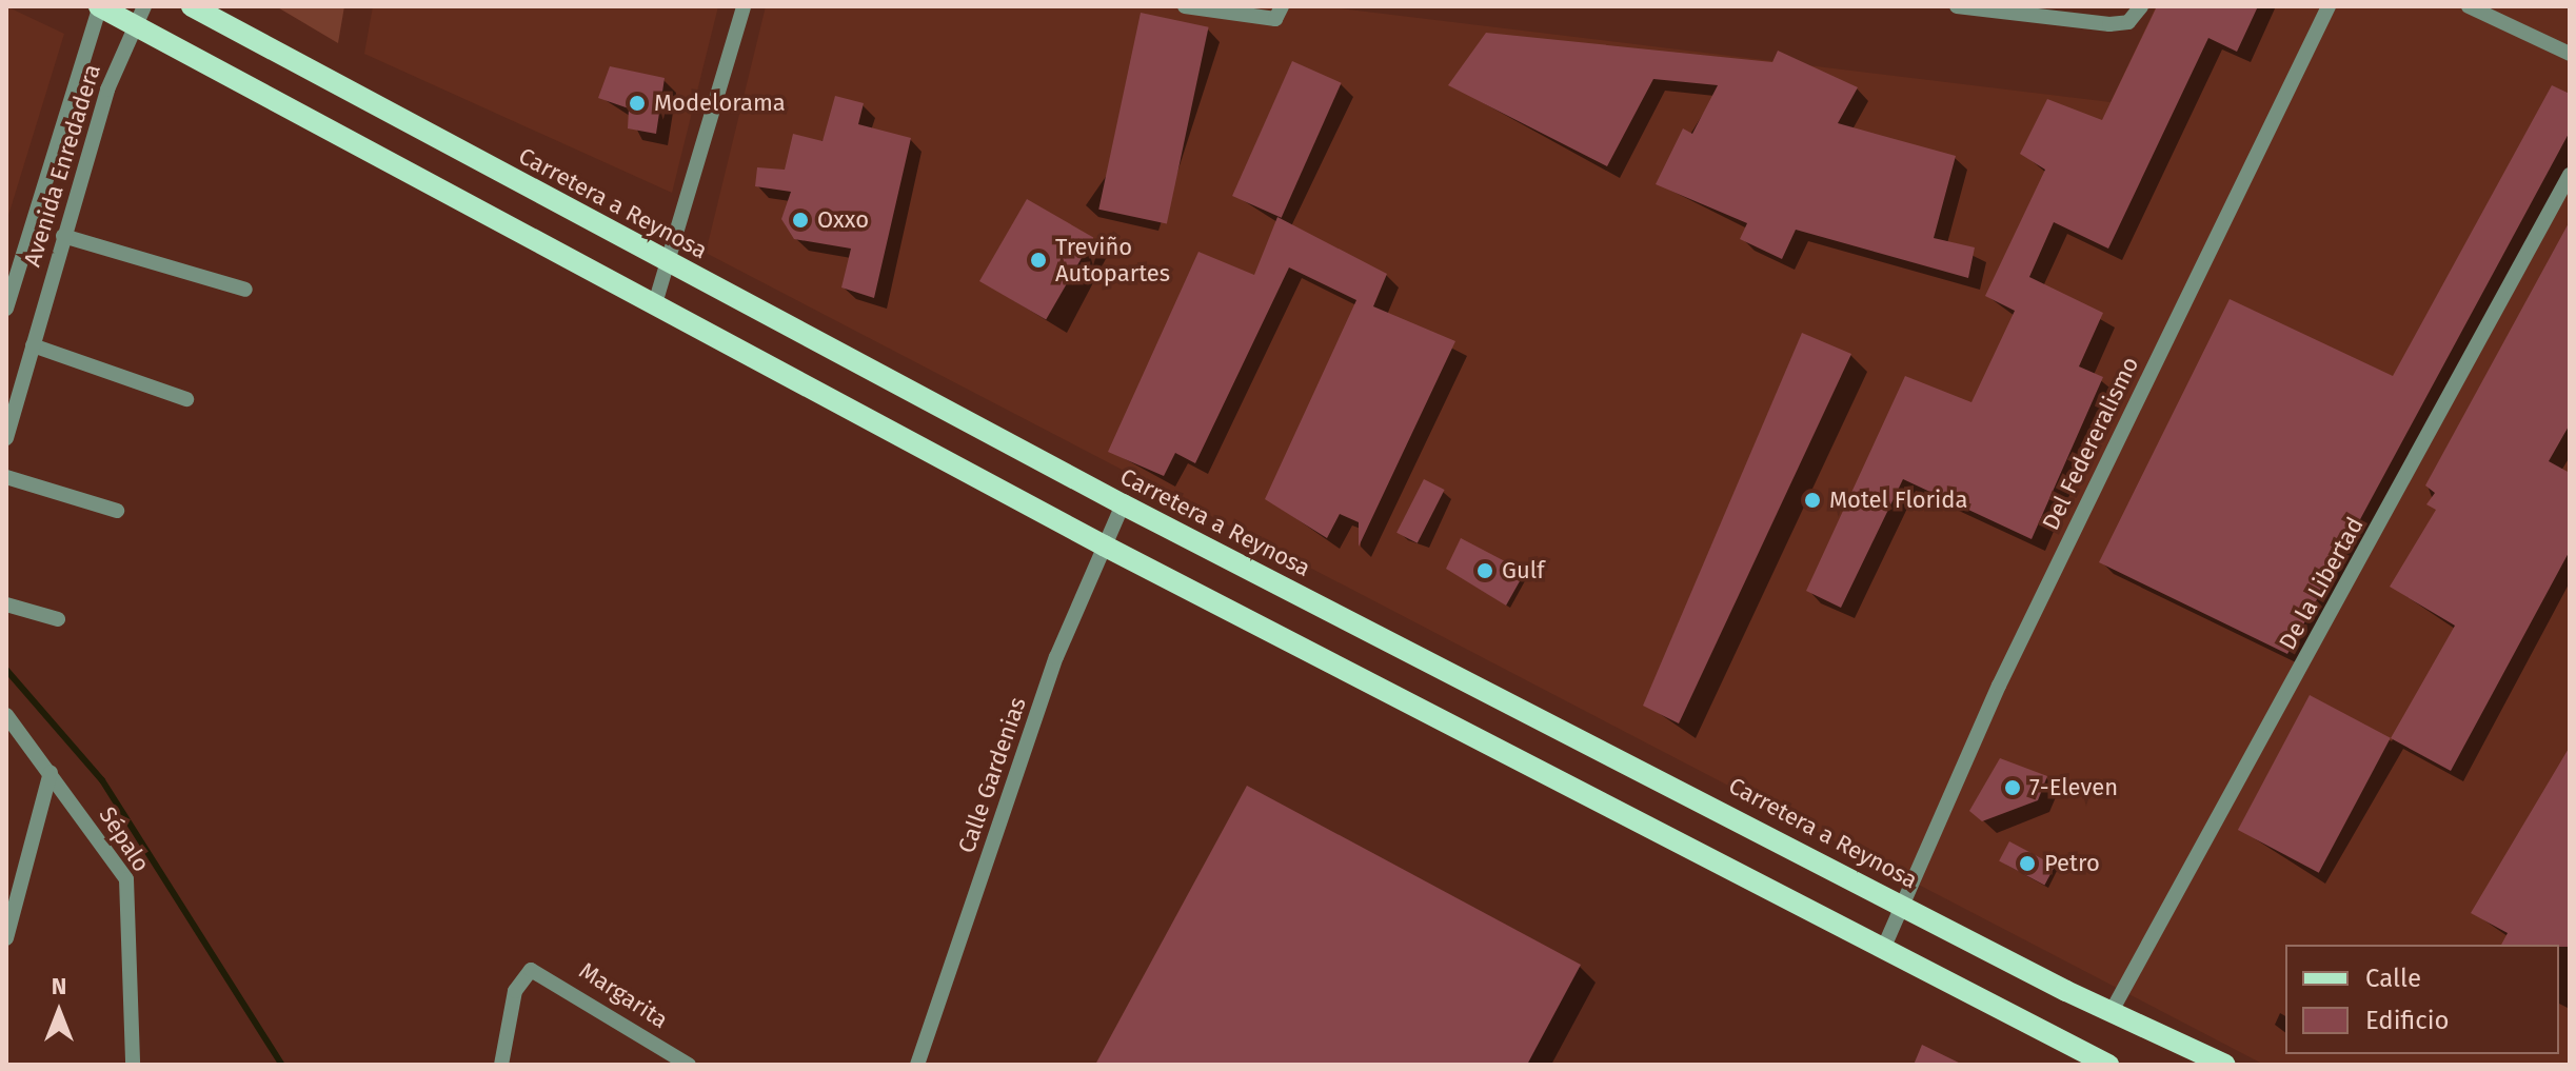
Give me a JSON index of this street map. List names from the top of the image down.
{
  "streets": {
    "main road": ["Carretera a Reynosa"],
    "street": [
      "Avenida Enredadera",
      "Del Federeralismo",
      "De la Libertad",
      "Calle Gardenias",
      "Sépalo",
      "Margarita"
    ]
  },
  "crossings": [
    ["Carretera a Reynosa", "Del Federeralismo"],
    ["Carretera a Reynosa", "De la Libertad"],
    ["Carretera a Reynosa", "Calle Gardenias"]
  ],
  "places": [
    "Modelorama",
    "Oxxo",
    "Treviño Autopartes",
    "Motel Florida",
    "Gulf",
    "7-Eleven",
    "Petro"
  ],
  "legend": ["Calle", "Edificio"],
  "north": "top"
}
